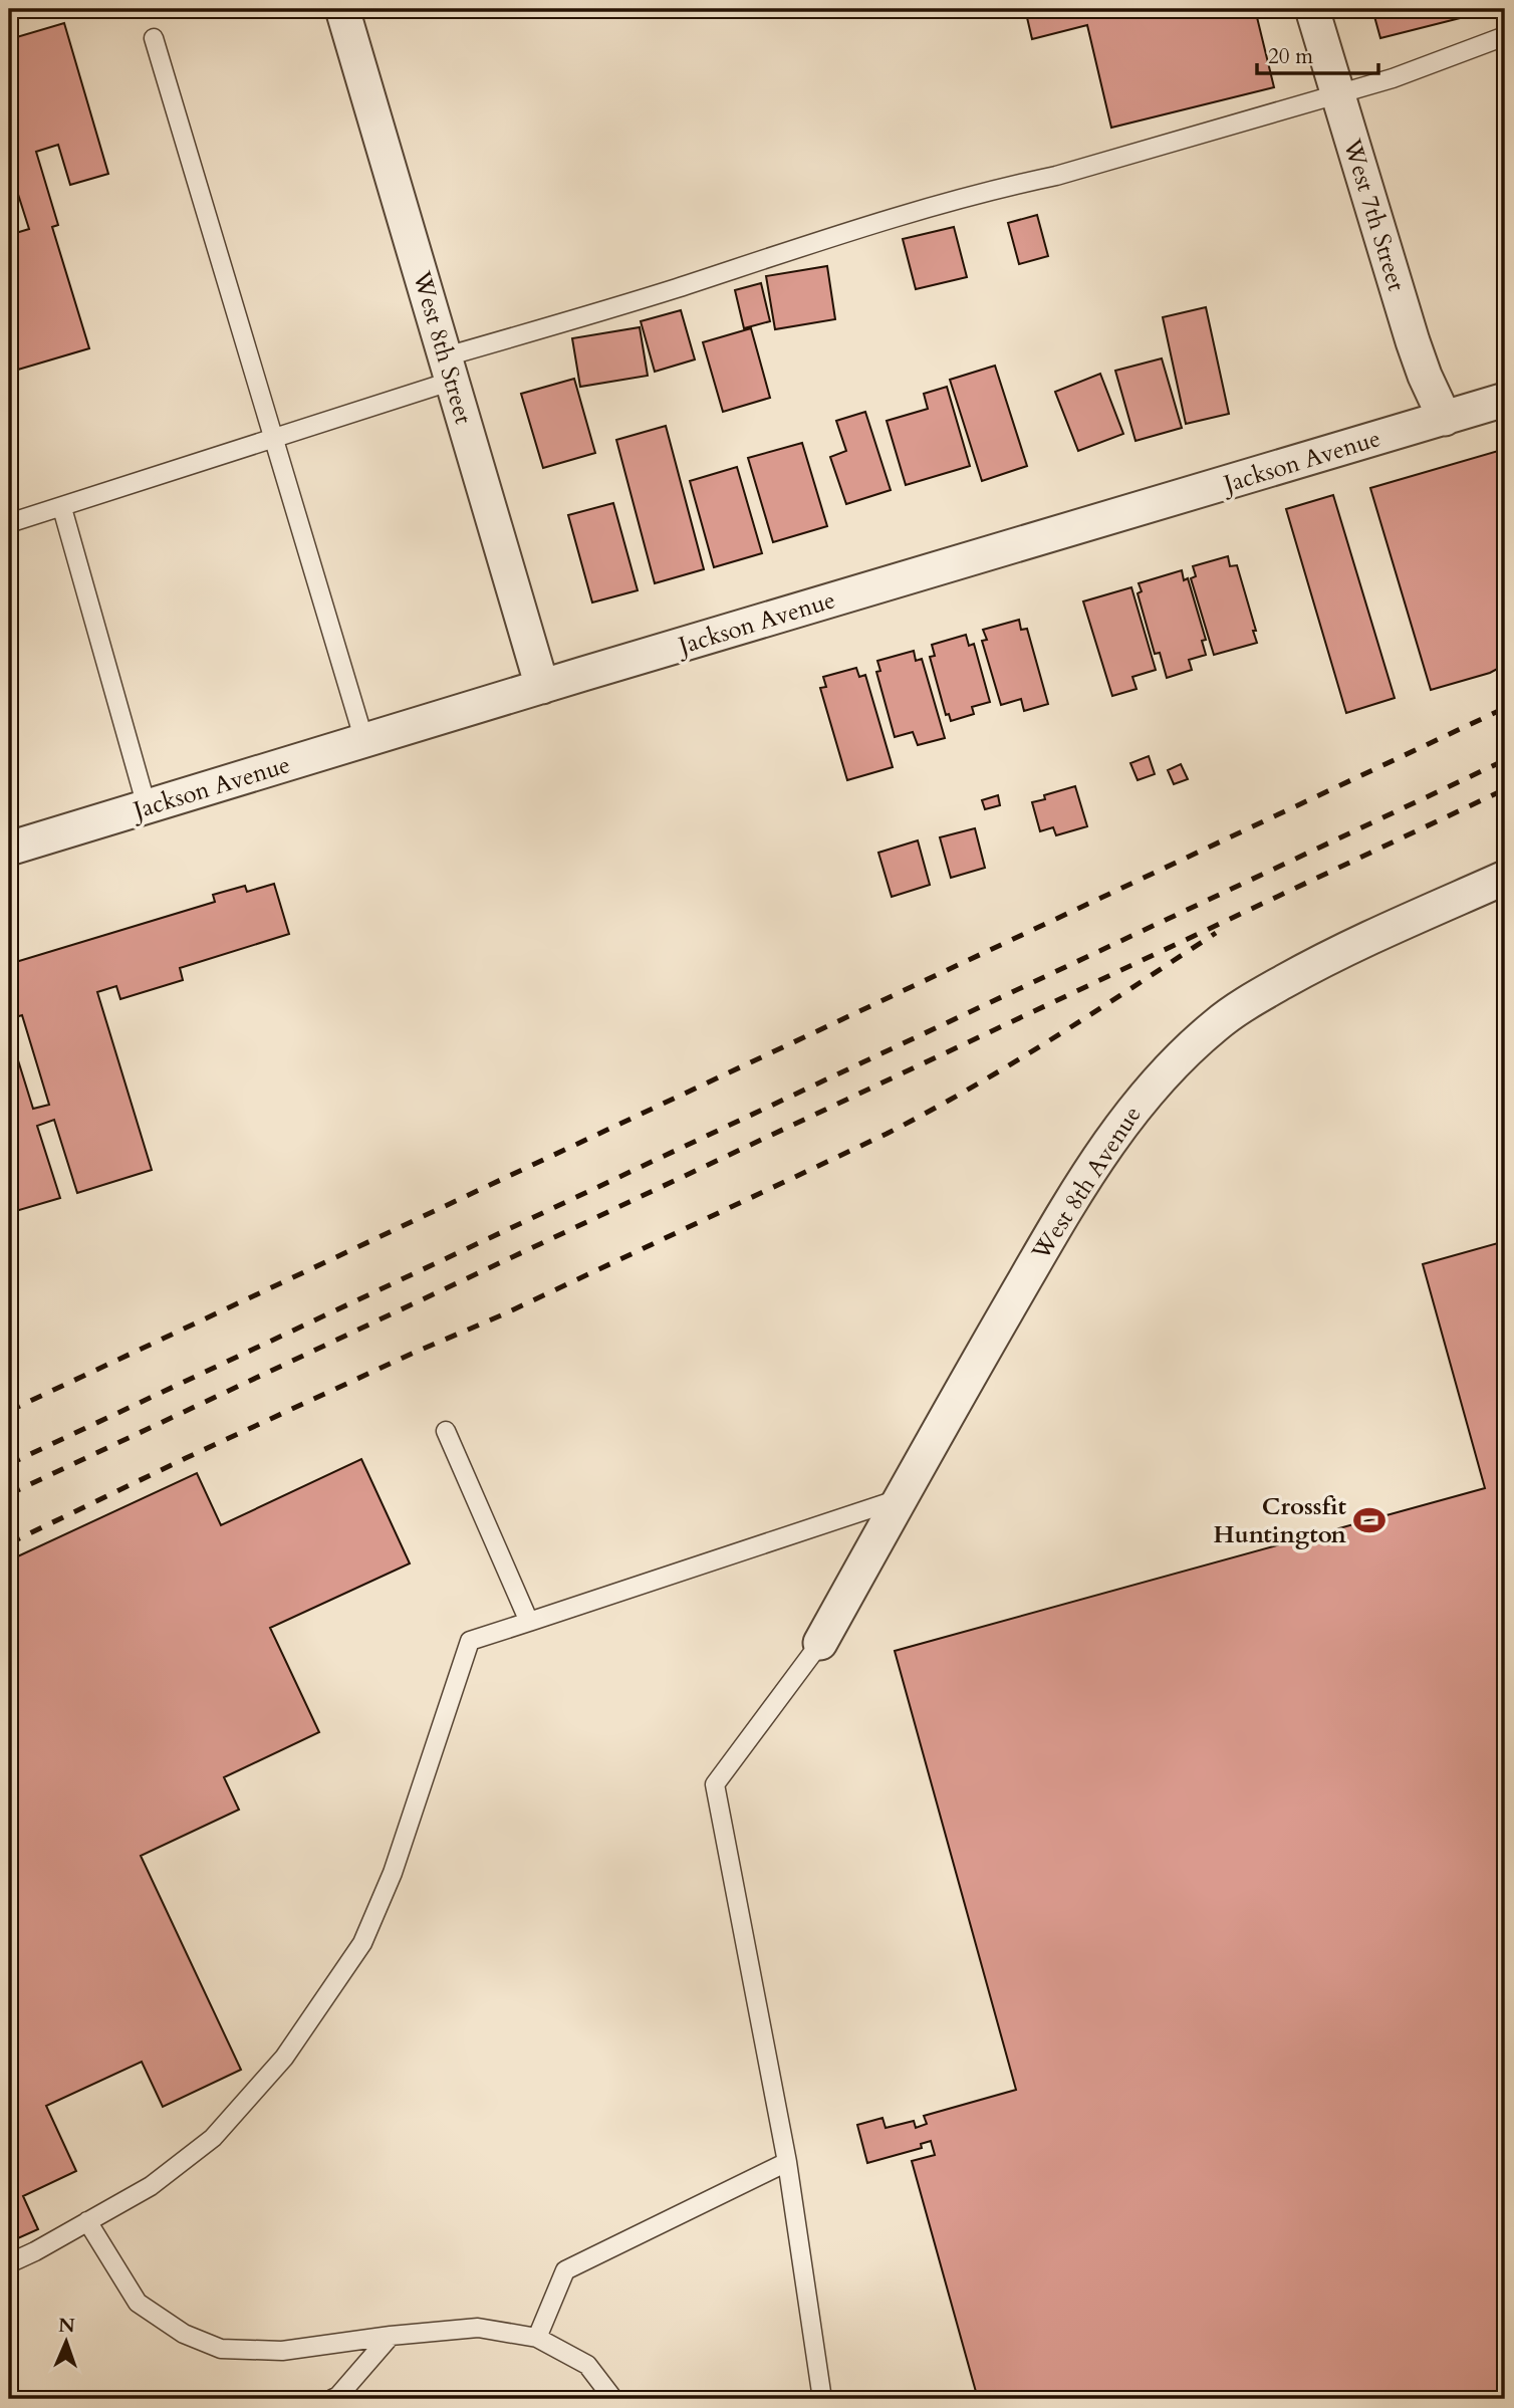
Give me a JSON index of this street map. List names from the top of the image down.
{
  "streets": {
    "street": [
      "West 7th Street",
      "West 8th Street",
      "Jackson Avenue",
      "West 8th Avenue"
    ]
  },
  "crossings": [
    ["West 7th Street", "Jackson Avenue"],
    ["West 8th Street", "Jackson Avenue"]
  ],
  "places": {
    "sports": ["Crossfit Huntington"]
  },
  "scale_bar": "20 m",
  "north": "top"
}
